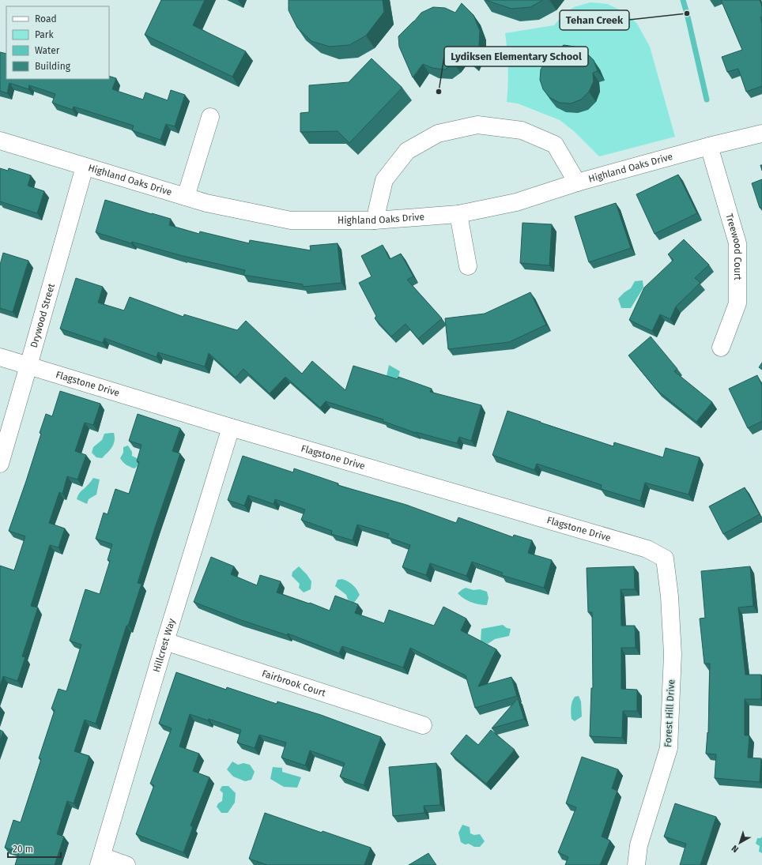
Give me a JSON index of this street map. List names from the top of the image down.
{
  "streets": {
    "street": [
      "Highland Oaks Drive",
      "Treewood Court",
      "Drywood Street",
      "Flagstone Drive",
      "Hillcrest Way",
      "Fairbrook Court",
      "Forest Hill Drive"
    ]
  },
  "crossings": [
    ["Highland Oaks Drive", "Treewood Court"],
    ["Highland Oaks Drive", "Drywood Street"],
    ["Drywood Street", "Flagstone Drive"],
    ["Flagstone Drive", "Hillcrest Way"],
    ["Flagstone Drive", "Forest Hill Drive"],
    ["Hillcrest Way", "Fairbrook Court"]
  ],
  "places": ["Tehan Creek", "Lydiksen Elementary School"],
  "legend": [
    "Road",
    "Park",
    "Water",
    "Building"
  ],
  "scale_bar": "20 m",
  "north": "bottom left"
}
